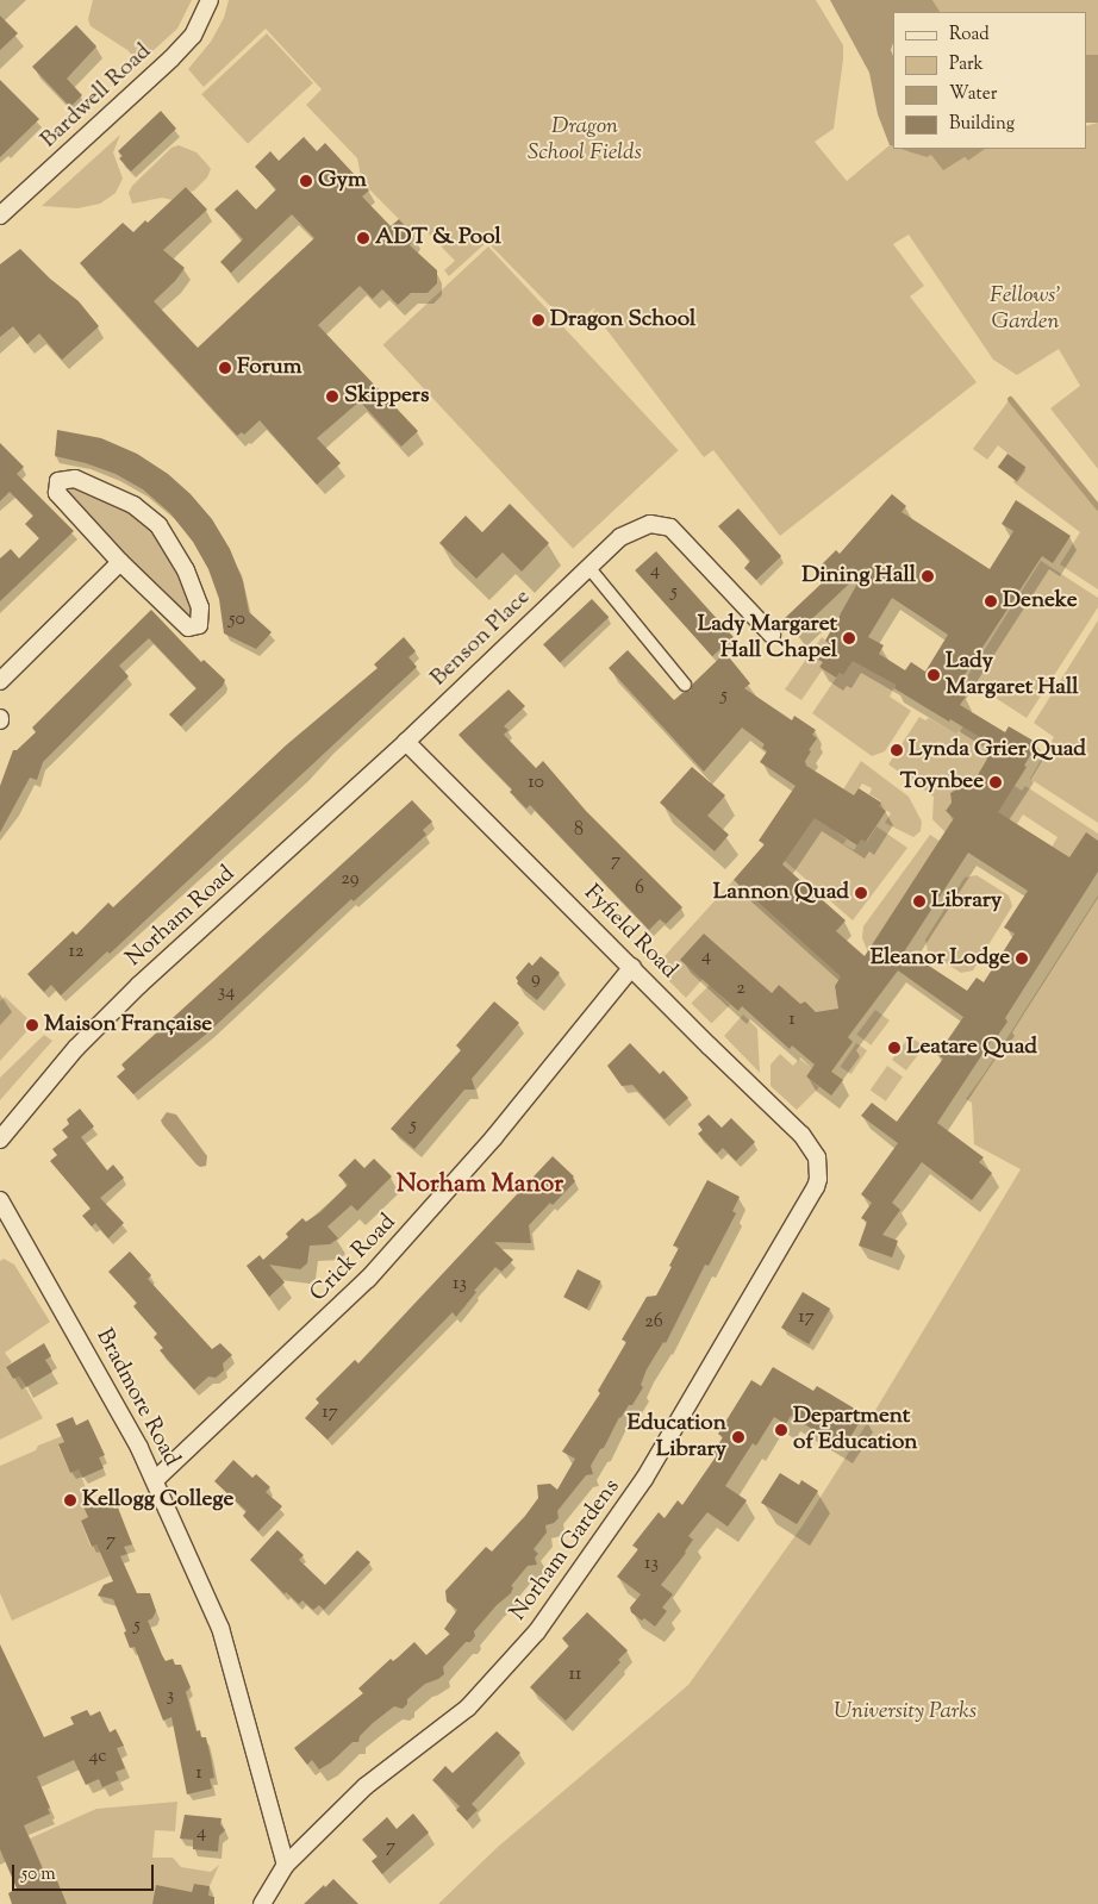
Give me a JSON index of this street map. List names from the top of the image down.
{
  "streets": {
    "street": [
      "Bardwell Road",
      "Benson Place",
      "Norham Road",
      "Fyfield Road",
      "Crick Road",
      "Bradmore Road",
      "Norham Gardens"
    ]
  },
  "crossings": [
    ["Benson Place", "Norham Road"],
    ["Benson Place", "Fyfield Road"],
    ["Norham Road", "Fyfield Road"],
    ["Fyfield Road", "Crick Road"],
    ["Fyfield Road", "Norham Gardens"],
    ["Crick Road", "Bradmore Road"],
    ["Bradmore Road", "Norham Gardens"]
  ],
  "districts": ["Norham Manor"],
  "parks": ["Dragon School Fields", "Fellows' Garden", "University Parks"],
  "places": [
    "Gym",
    "ADT & Pool",
    "Dragon School",
    "Forum",
    "Skippers",
    "Dining Hall",
    "Deneke",
    "Lady Margaret Hall Chapel",
    "Lady Margaret Hall",
    "Lynda Grier Quad",
    "Toynbee",
    "Lannon Quad",
    "Library",
    "Eleanor Lodge",
    "Maison Française",
    "Leatare Quad",
    "Department of Education",
    "Education Library",
    "Kellogg College"
  ],
  "house_numbers": [
    "4",
    "5",
    "50",
    "5",
    "10",
    "8",
    "7",
    "29",
    "6",
    "12",
    "4",
    "9",
    "2",
    "34",
    "1",
    "5",
    "13",
    "17",
    "26",
    "17",
    "7",
    "13",
    "5",
    "11",
    "3",
    "4c",
    "1",
    "4",
    "7"
  ],
  "legend": [
    "Road",
    "Park",
    "Water",
    "Building"
  ],
  "scale_bar": "50 m"
}
